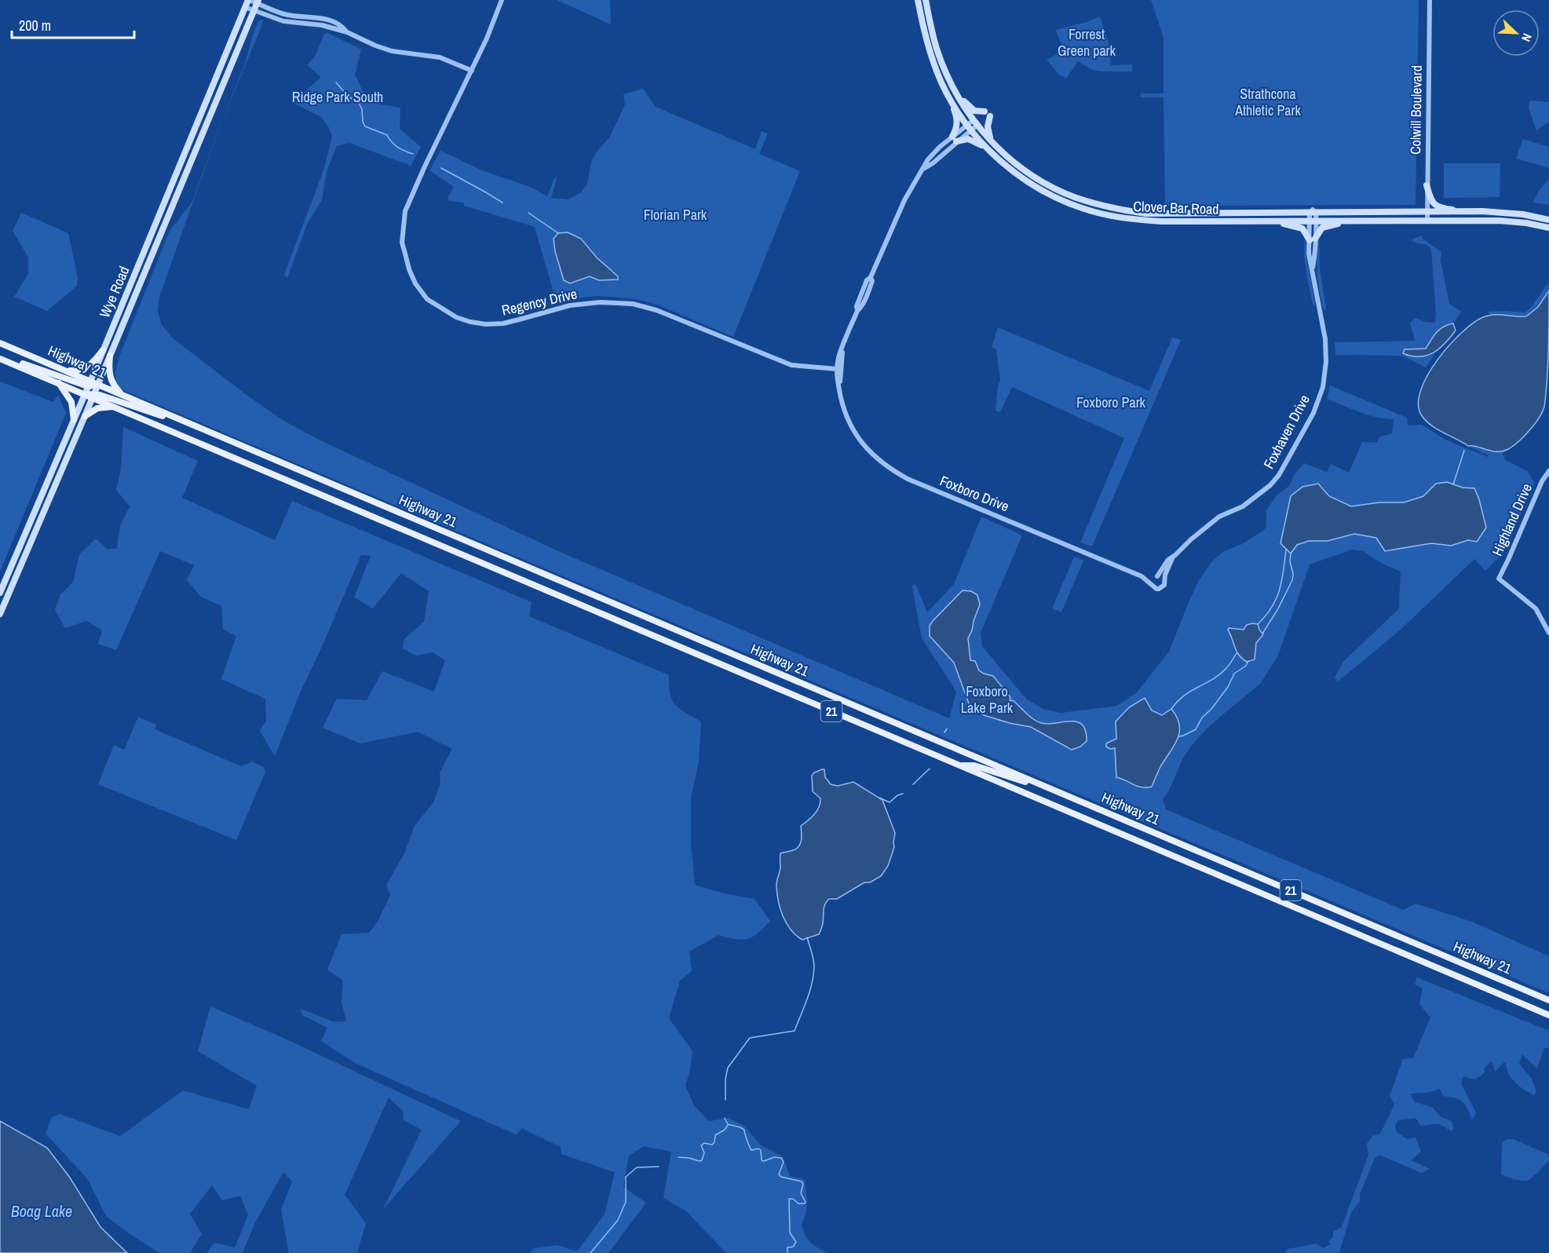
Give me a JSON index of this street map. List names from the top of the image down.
{
  "streets": {
    "main road": [
      "Clover Bar Road",
      "Wye Road",
      "Highway 21",
      "21"
    ],
    "street": [
      "Colwill Boulevard",
      "Regency Drive",
      "Foxhaven Drive",
      "Foxboro Drive",
      "Highland Drive"
    ]
  },
  "crossings": [
    ["Colwill Boulevard", "Clover Bar Road"],
    ["Clover Bar Road", "Foxhaven Drive"],
    ["Clover Bar Road", "Foxboro Drive"],
    ["Wye Road", "Highway 21"],
    ["Regency Drive", "Foxboro Drive"],
    ["Foxhaven Drive", "Foxboro Drive"]
  ],
  "water": ["Boag Lake"],
  "parks": [
    "Forrest Green park",
    "Strathcona Athletic Park",
    "Ridge Park South",
    "Florian Park",
    "Foxboro Park",
    "Foxboro Lake Park"
  ],
  "scale_bar": "200 m",
  "north": "bottom right"
}
